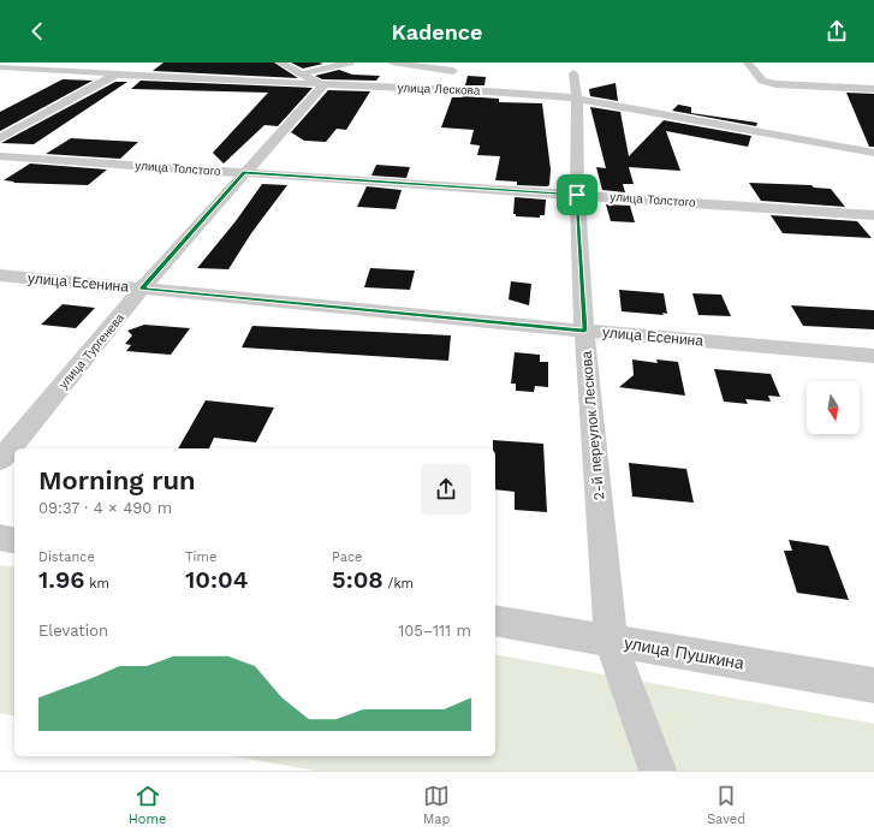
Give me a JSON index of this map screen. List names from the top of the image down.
{
  "streets": {
    "street": [
      "улица Лескова",
      "улица Толстого",
      "улица Есенина",
      "улица Тургенева",
      "2-й переулок Лескова",
      "улица Пушкина"
    ]
  },
  "crossings": [
    ["улица Лескова", "улица Тургенева"],
    ["улица Лескова", "2-й переулок Лескова"],
    ["улица Толстого", "улица Тургенева"],
    ["улица Толстого", "2-й переулок Лескова"],
    ["улица Есенина", "улица Тургенева"],
    ["улица Есенина", "2-й переулок Лескова"],
    ["2-й переулок Лескова", "улица Пушкина"]
  ],
  "north": "bottom",
  "page": {
    "header": "Kadence",
    "heading": ["Morning run", "09:37 · 4 × 490 m"],
    "stats": [
      ["Distance", "1.96 km"],
      ["Time", "10:04"],
      ["Pace", "5:08 /km"]
    ],
    "chart": ["Elevation", "105–111 m"],
    "tabs": ["Home", "Map", "Saved"]
  }
}
